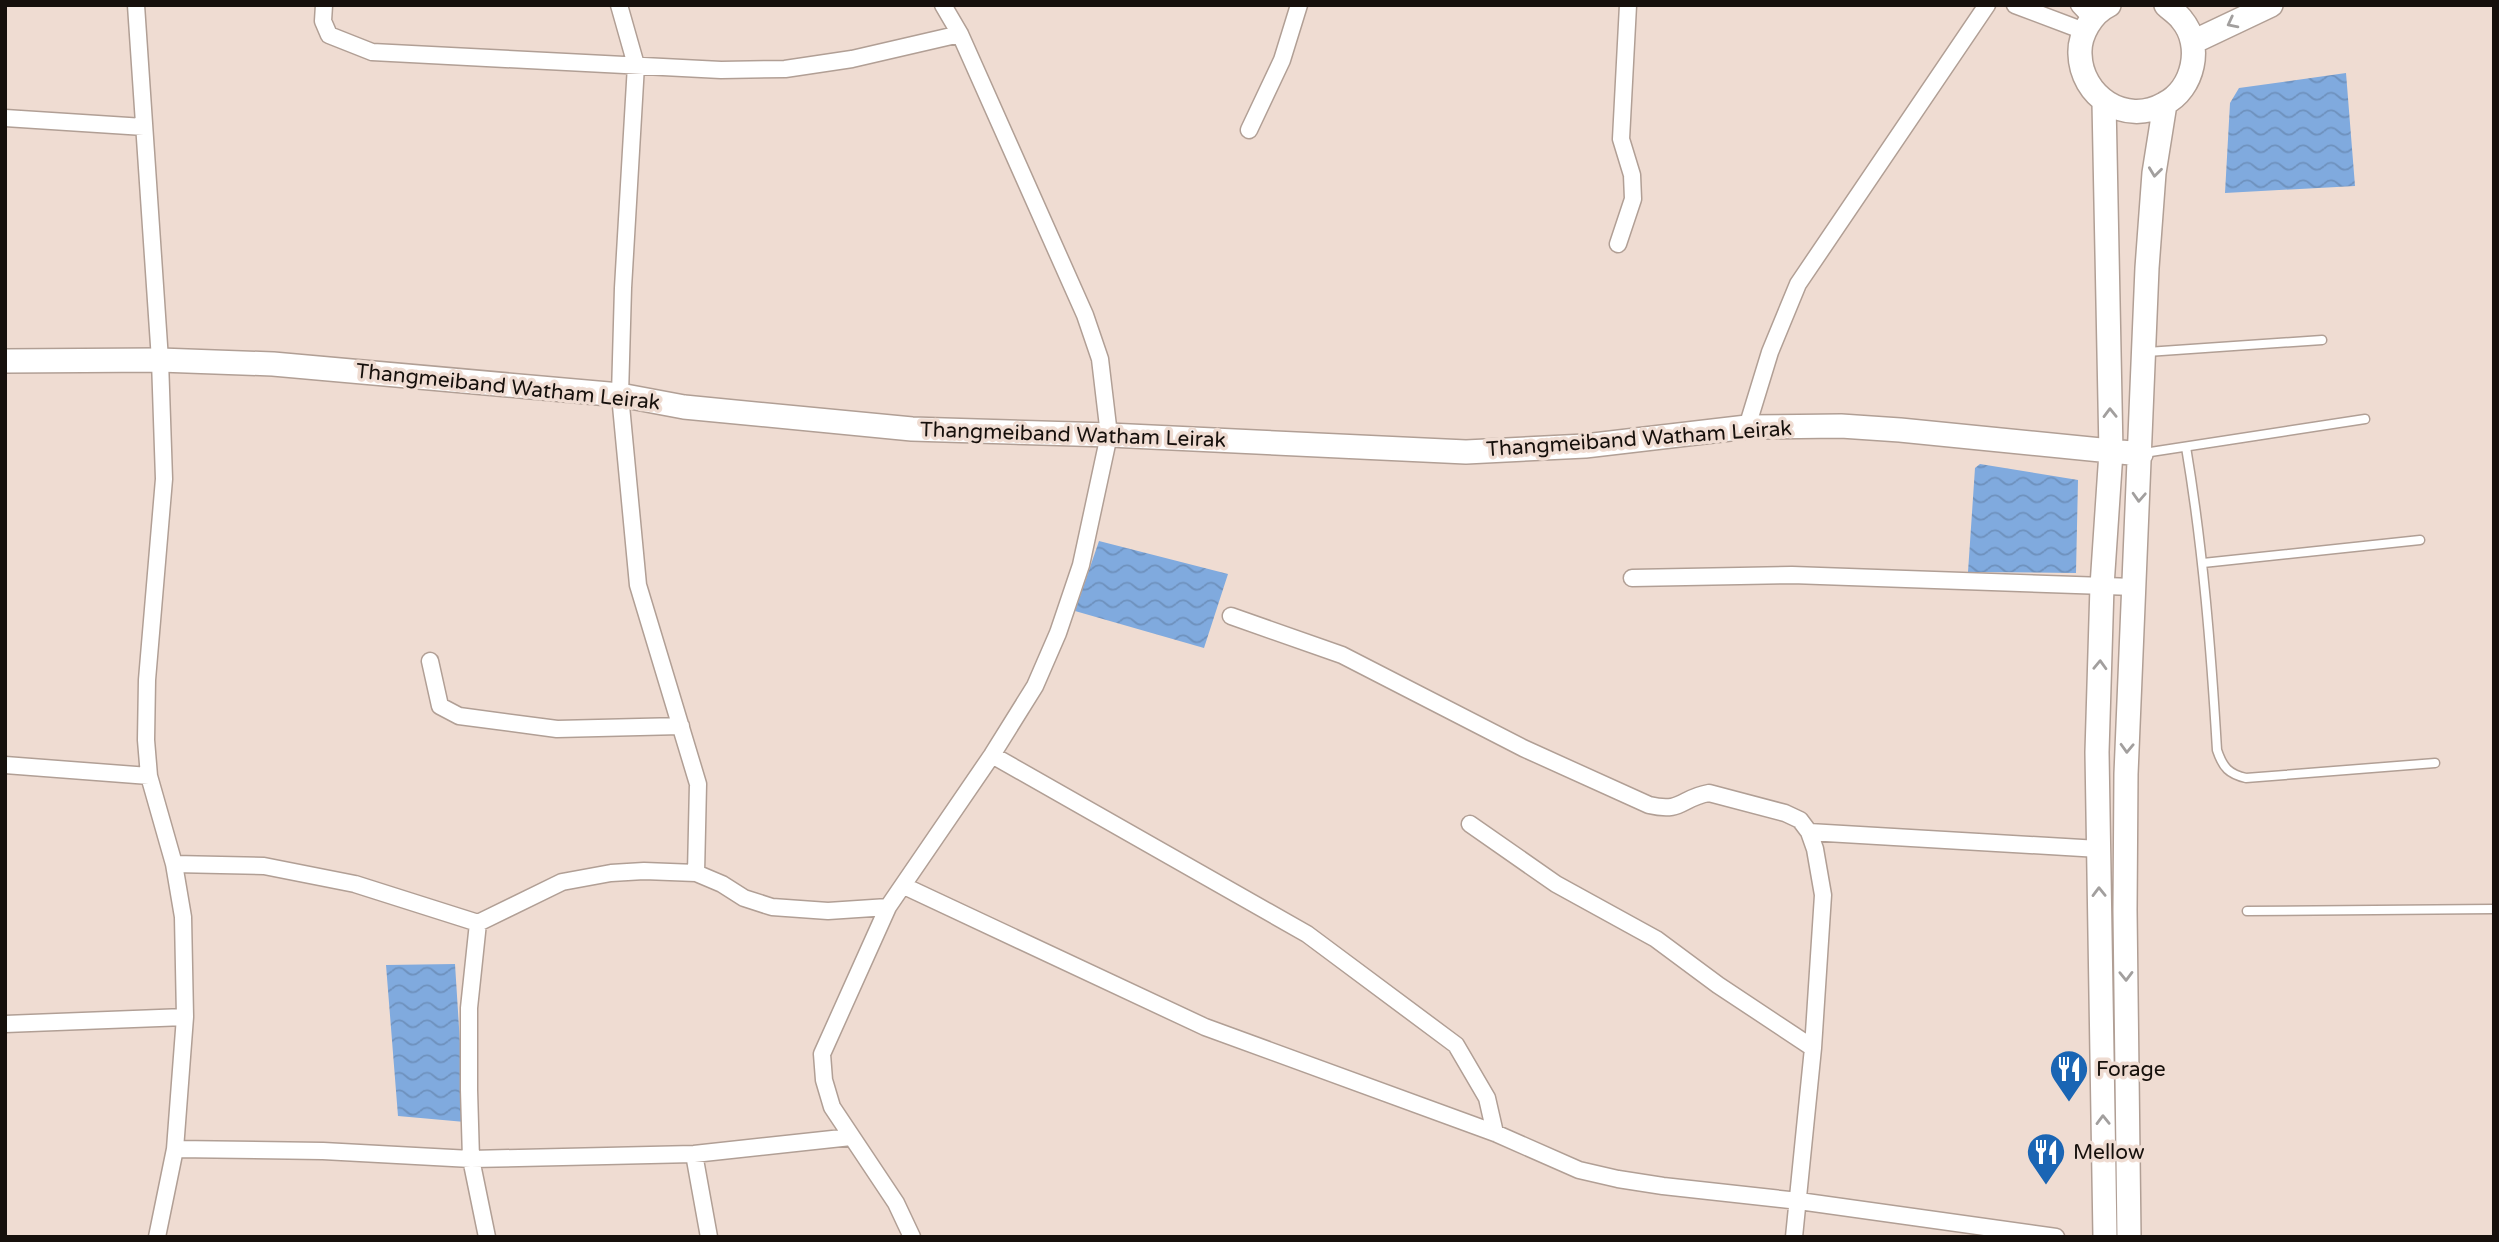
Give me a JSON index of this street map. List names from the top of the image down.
{
  "streets": {
    "main road": ["Thangmeiband Watham Leirak"]
  },
  "places": {
    "restaurant": ["Forage", "Mellow"]
  }
}
